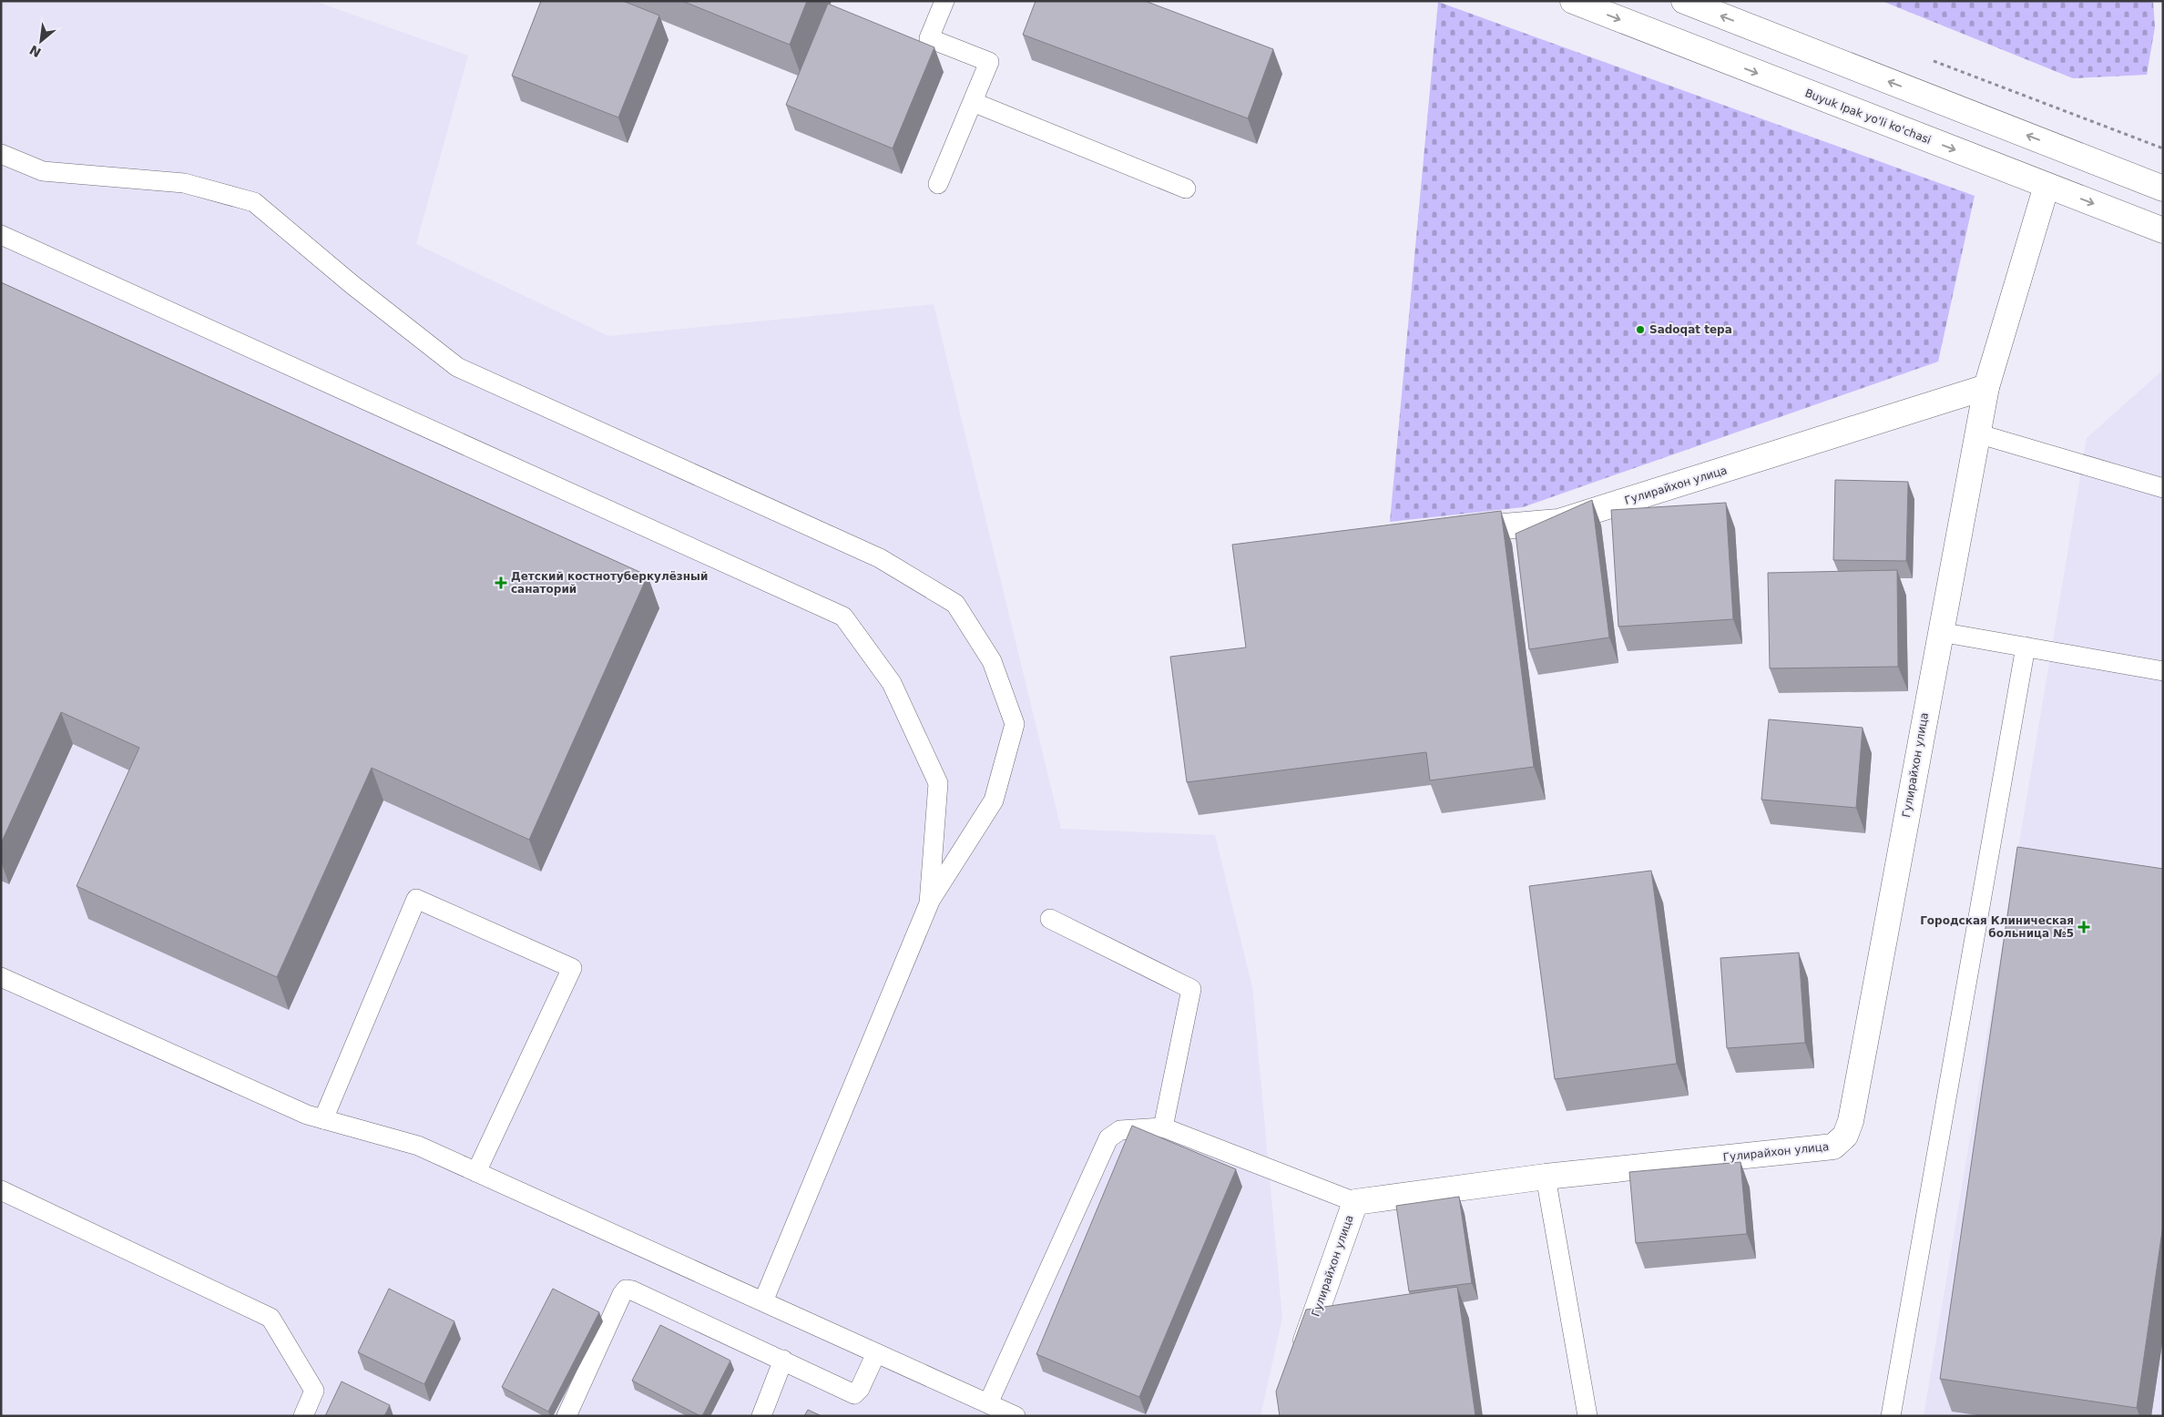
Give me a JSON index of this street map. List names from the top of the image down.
{
  "streets": {
    "street": ["Buyuk Ipak yo'li ko'chasi", "Гулирайхон улица"]
  },
  "places": {
    "other": ["Sadoqat tepa"],
    "health": ["Детский костнотуберкулёзный санаторий", "Городская Клиническая больница №5"]
  },
  "north": "bottom left"
}
